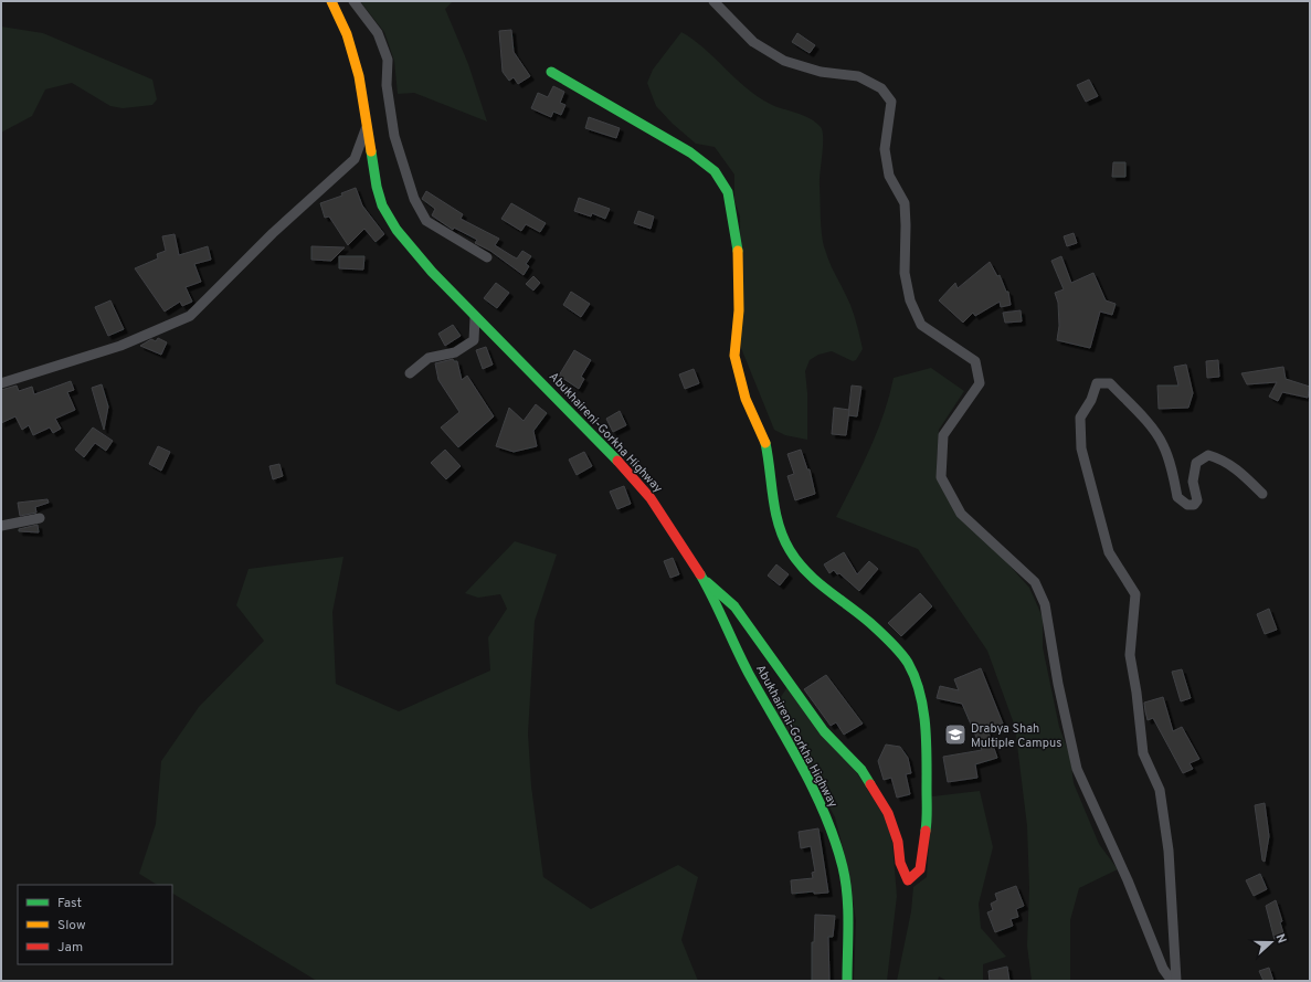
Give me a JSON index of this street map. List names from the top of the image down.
{
  "streets": {
    "street": ["Abukhaireni-Gorkha Highway"]
  },
  "places": {
    "school or university": ["Drabya Shah Multiple Campus"]
  },
  "legend": ["Fast", "Slow", "Jam"],
  "north": "right"
}
